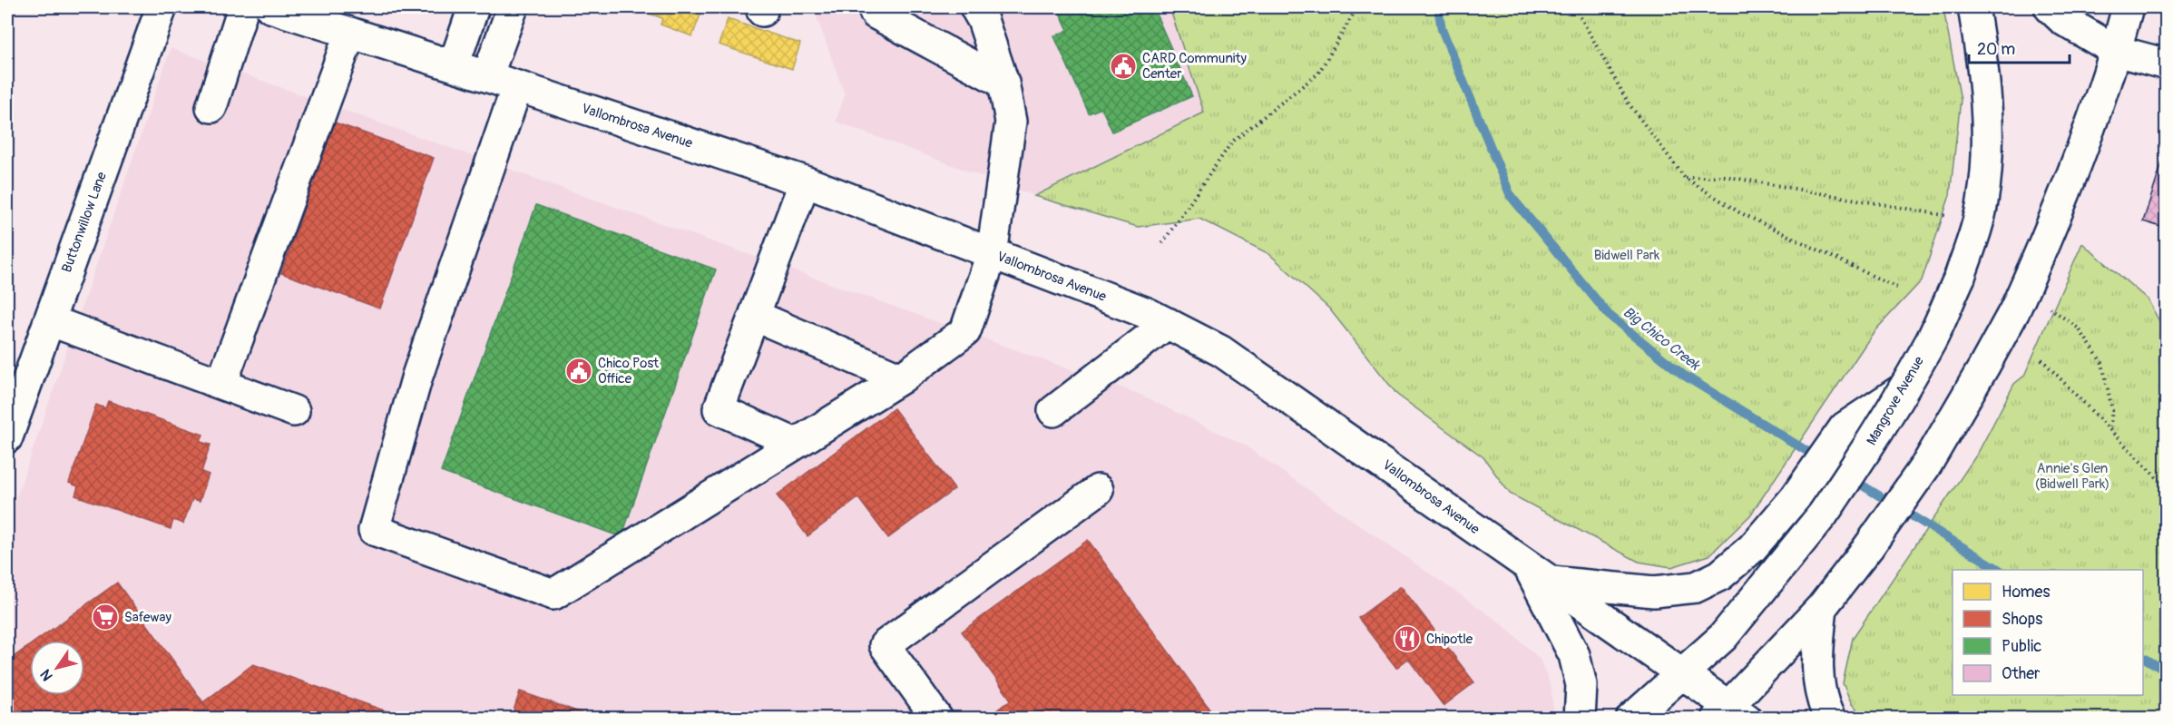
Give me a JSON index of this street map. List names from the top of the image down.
{
  "streets": {
    "street": ["Vallombrosa Avenue", "Buttonwillow Lane", "Mangrove Avenue"]
  },
  "crossings": [
    ["Vallombrosa Avenue", "Mangrove Avenue"]
  ],
  "water": ["Big Chico Creek"],
  "parks": ["Bidwell Park", "Annie's Glen (Bidwell Park)"],
  "places": {
    "public building": ["CARD Community Center", "Chico Post Office"],
    "supermarket": ["Safeway"],
    "restaurant": ["Chipotle"]
  },
  "legend": [
    "Homes",
    "Shops",
    "Public",
    "Other"
  ],
  "scale_bar": "20 m",
  "north": "bottom left"
}
